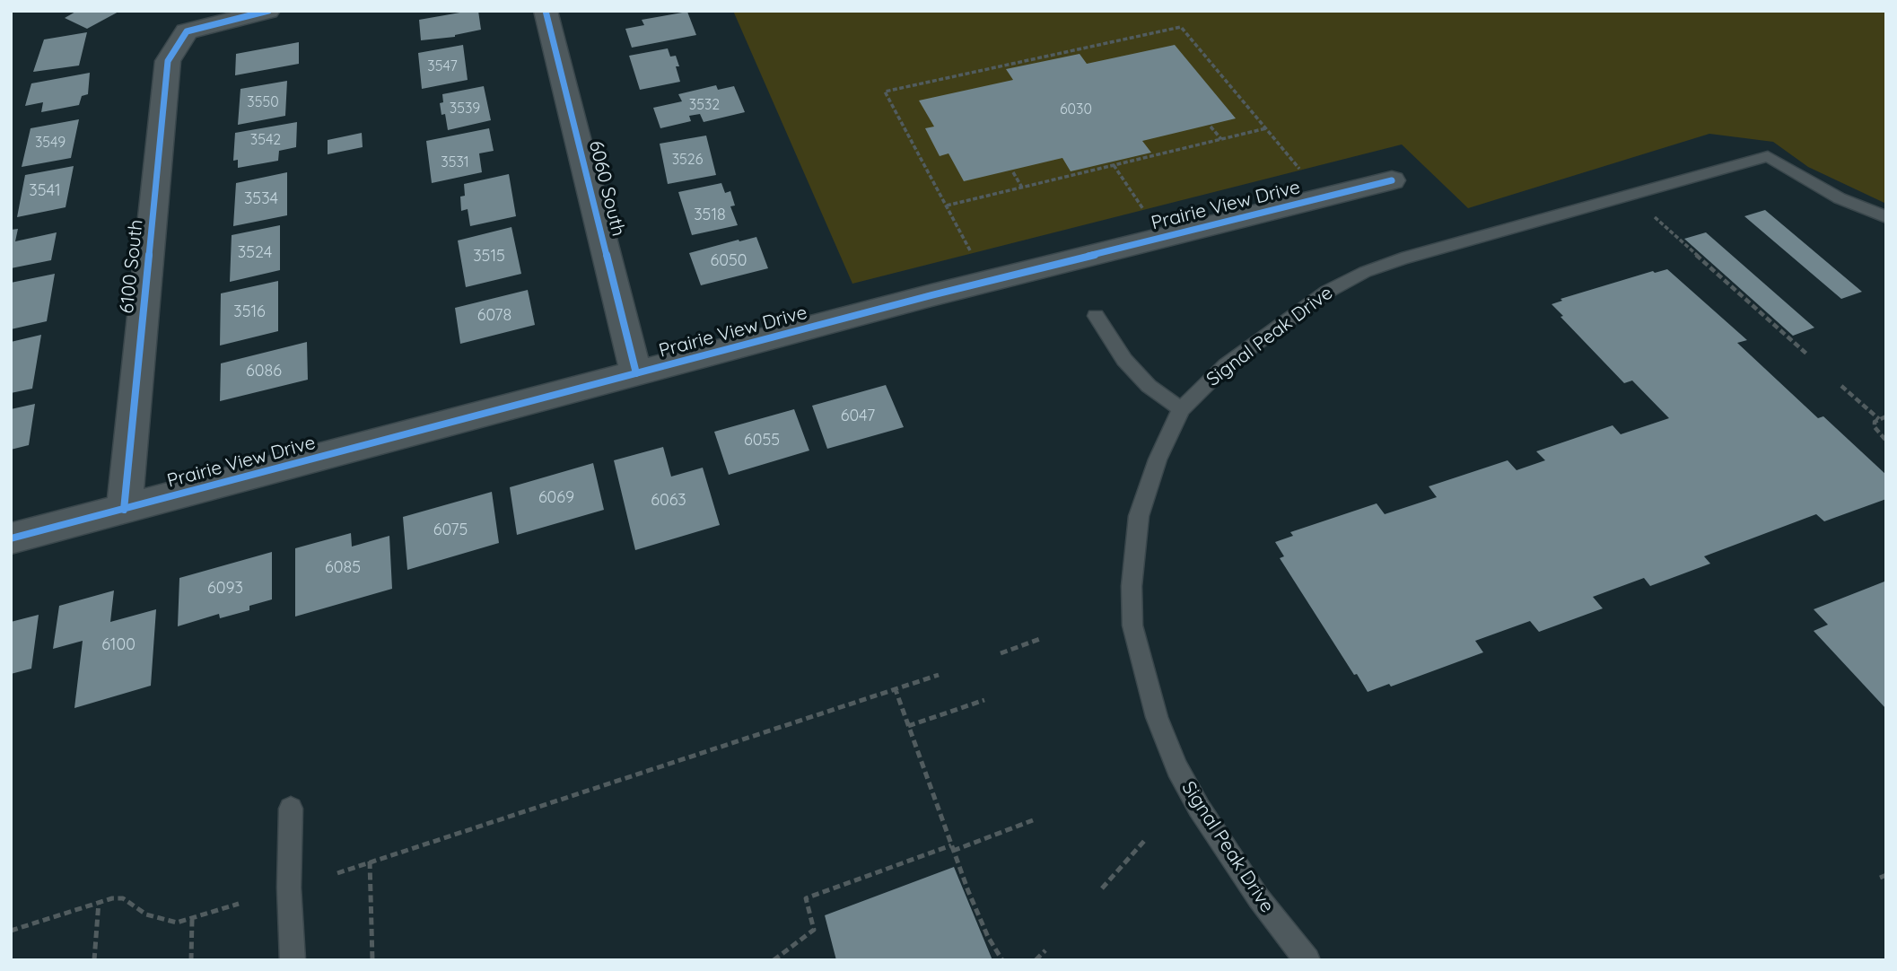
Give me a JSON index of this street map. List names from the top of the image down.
{
  "streets": {
    "street": ["6060 South", "Prairie View Drive", "6100 South"],
    "lane": ["Signal Peak Drive"]
  },
  "crossings": [
    ["6060 South", "Prairie View Drive"],
    ["Prairie View Drive", "6100 South"]
  ],
  "house_numbers": [
    "3547",
    "3550",
    "3532",
    "3539",
    "6030",
    "3542",
    "3549",
    "3526",
    "3531",
    "3541",
    "3534",
    "3518",
    "3524",
    "3515",
    "6050",
    "3516",
    "6078",
    "6086",
    "6047",
    "6055",
    "6069",
    "6063",
    "6075",
    "6085",
    "6093",
    "6100"
  ]
}
